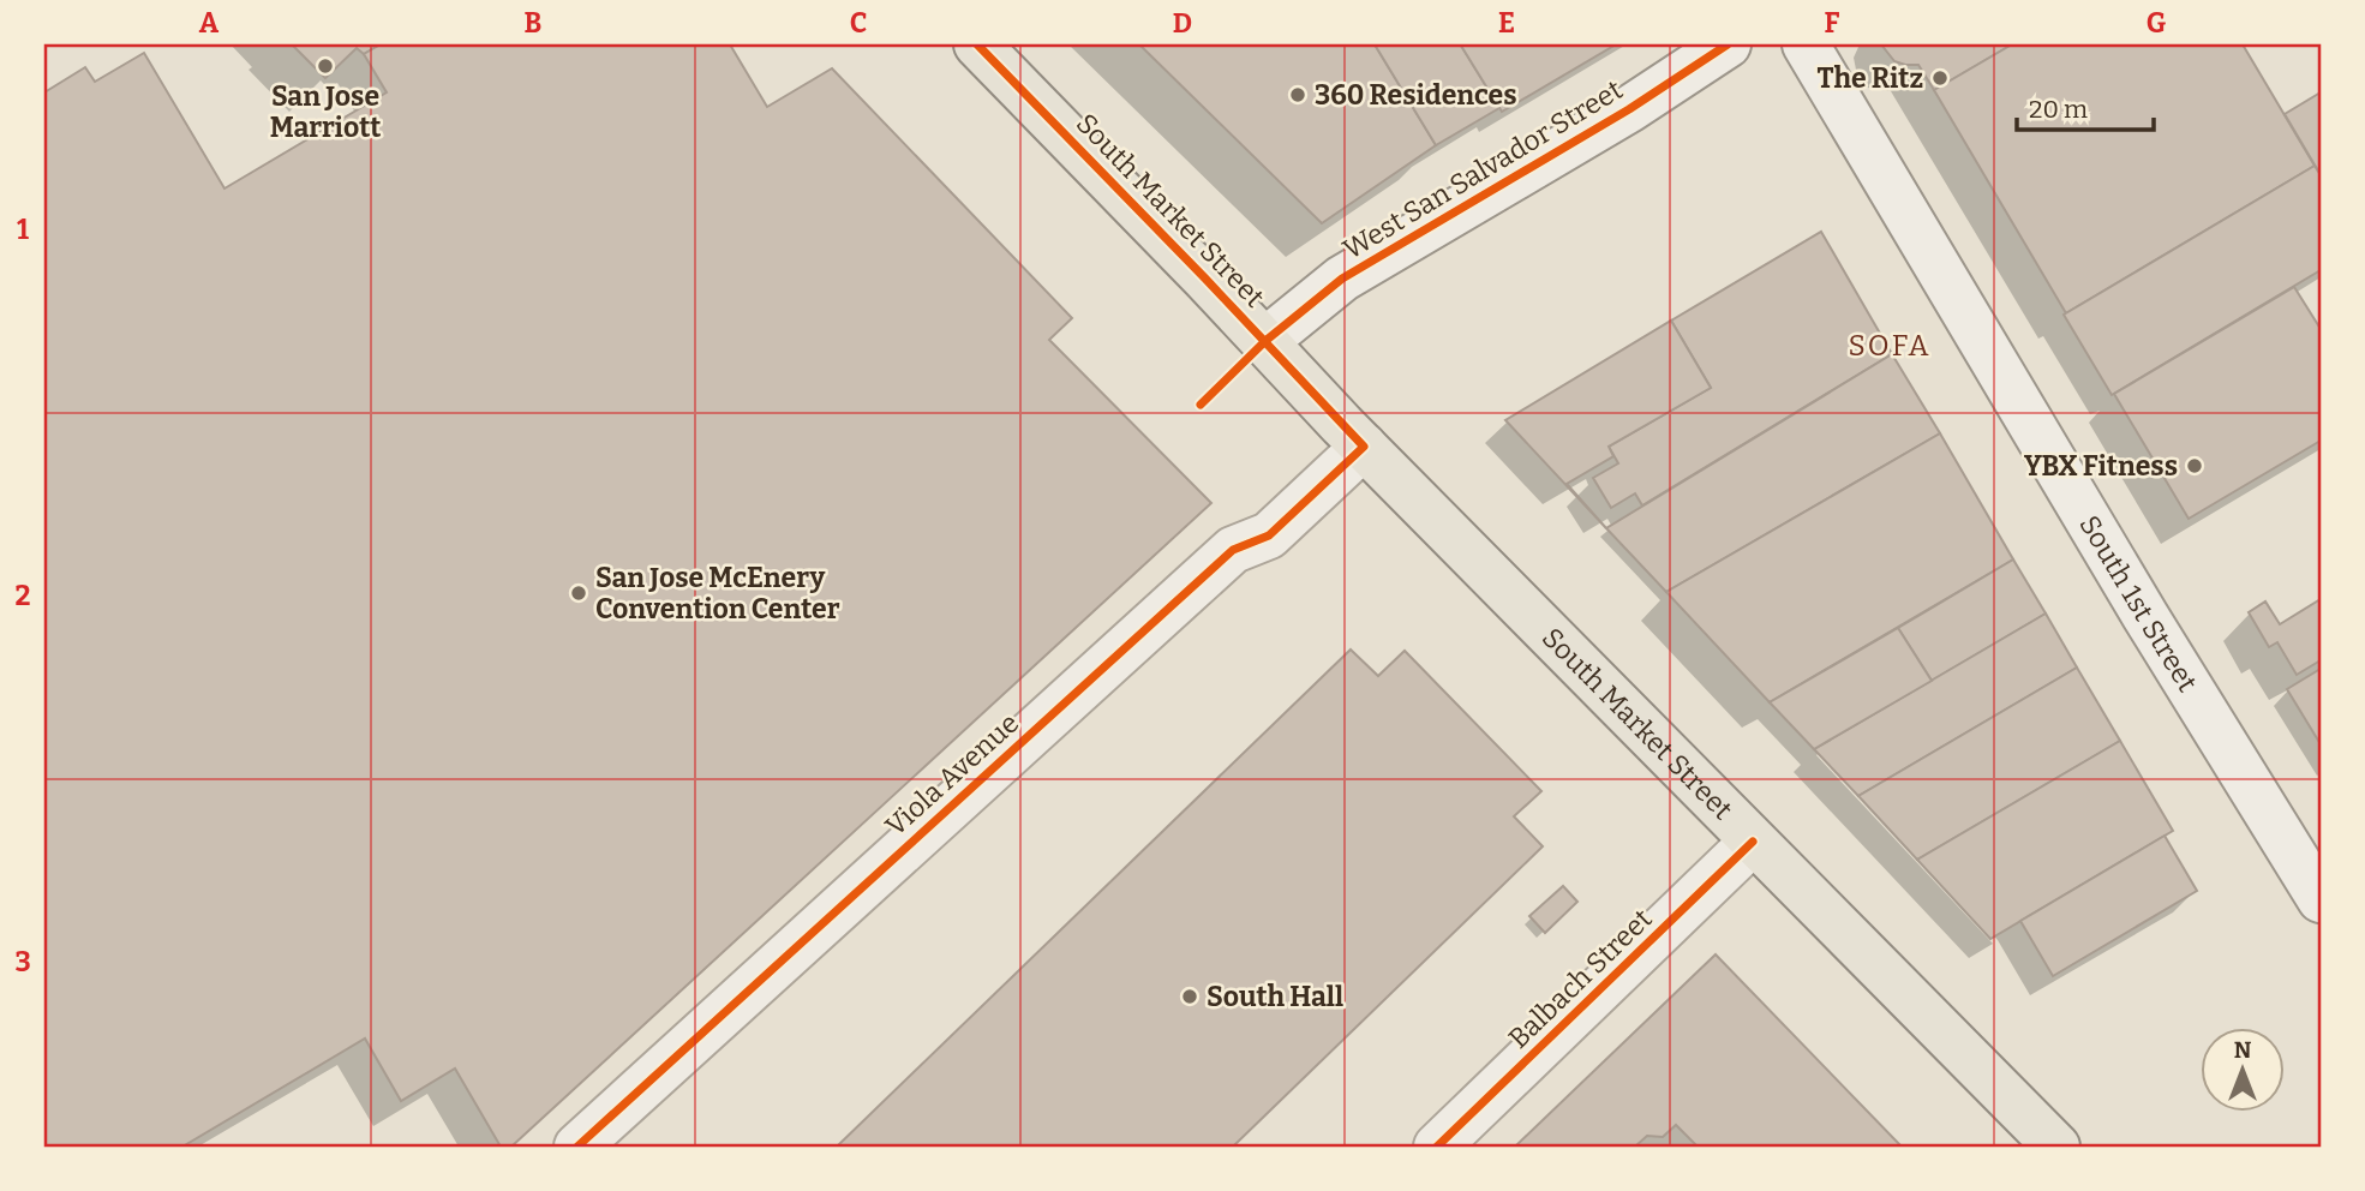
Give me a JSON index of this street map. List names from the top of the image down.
{
  "streets": {
    "main road": ["South Market Street"],
    "street": [
      "West San Salvador Street",
      "South 1st Street",
      "Viola Avenue",
      "Balbach Street"
    ]
  },
  "crossings": [
    ["West San Salvador Street", "South Market Street"],
    ["South Market Street", "Viola Avenue"],
    ["South Market Street", "Balbach Street"]
  ],
  "districts": ["SOFA"],
  "places": [
    "San Jose Marriott",
    "The Ritz",
    "360 Residences",
    "YBX Fitness",
    "San Jose McEnery Convention Center",
    "South Hall"
  ],
  "scale_bar": "20 m",
  "north": "top",
  "grid": {
    "columns": [
      "A",
      "B",
      "C",
      "D",
      "E",
      "F",
      "G"
    ],
    "rows": ["1", "2", "3"]
  }
}
